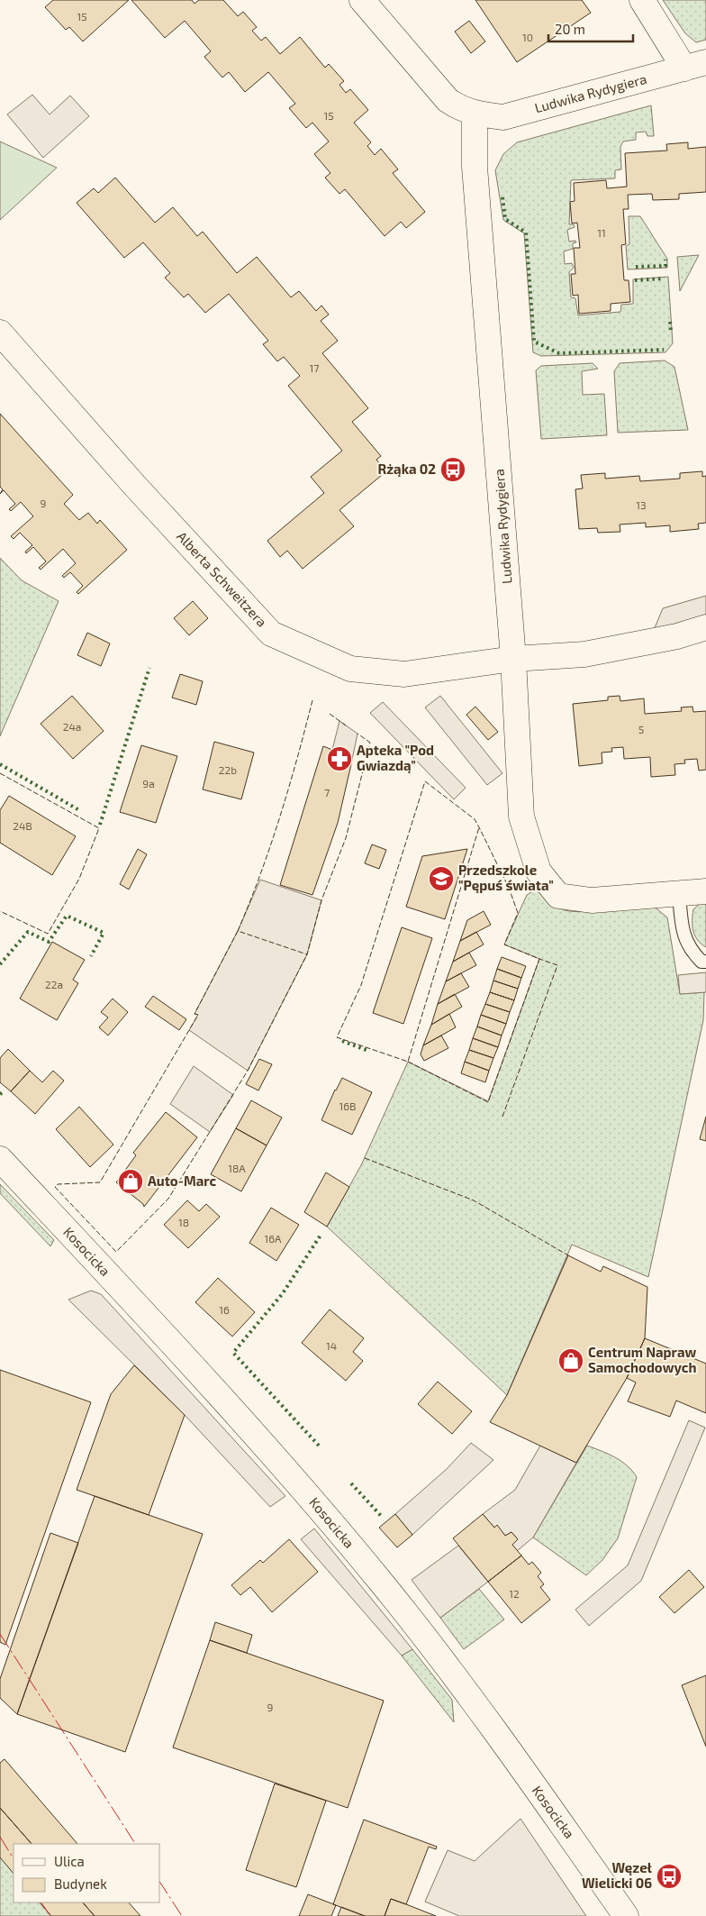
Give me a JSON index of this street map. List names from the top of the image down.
{
  "streets": {
    "street": ["Ludwika Rydygiera", "Alberta Schweitzera", "Kosocicka"]
  },
  "crossings": [
    ["Ludwika Rydygiera", "Alberta Schweitzera"]
  ],
  "places": {
    "bus stop": ["Rżąka 02", "Węzeł Wielicki 06"],
    "pharmacy": ["Apteka \"Pod Gwiazdą\""],
    "school or university": ["Przedszkole \"Pępuś świata\""],
    "shop": ["Auto-Marc", "Centrum Napraw Samochodowych"]
  },
  "house_numbers": [
    "15",
    "10",
    "15",
    "11",
    "17",
    "9",
    "13",
    "24a",
    "5",
    "22b",
    "9a",
    "7",
    "24B",
    "22a",
    "16B",
    "18A",
    "18",
    "16A",
    "16",
    "14",
    "12",
    "9"
  ],
  "legend": ["Ulica", "Budynek"],
  "scale_bar": "20 m"
}
